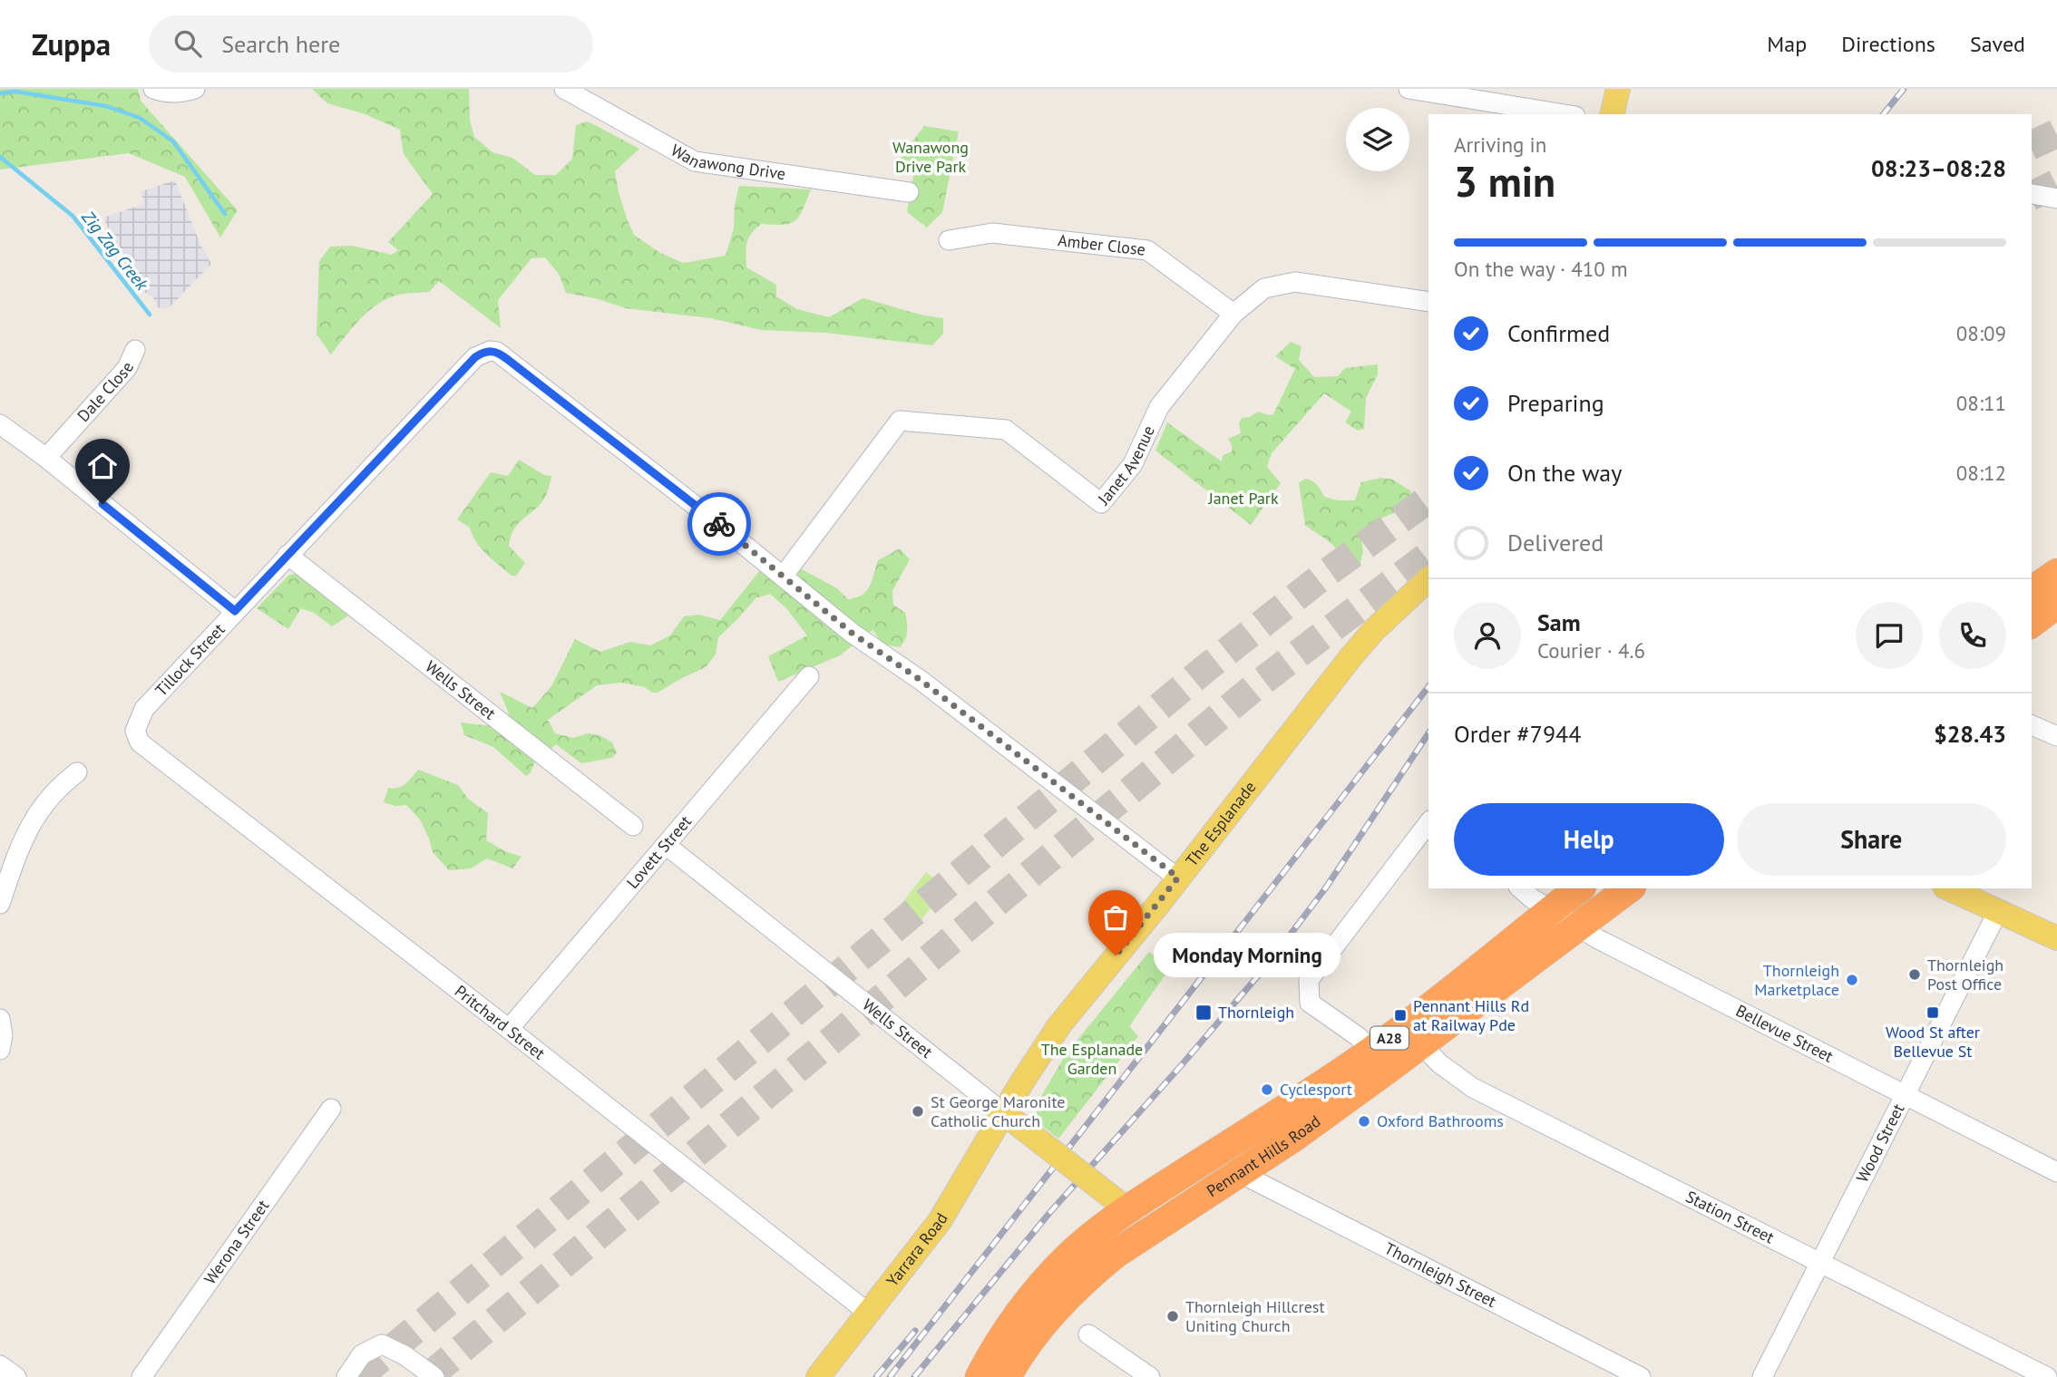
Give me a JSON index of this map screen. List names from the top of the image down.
{
  "streets": {
    "highway": ["A28", "Pennant Hills Road"],
    "main road": ["Wells Street", "The Esplanade", "Yarrara Road"],
    "street": [
      "Wanawong Drive",
      "Amber Close",
      "Dale Close",
      "Janet Avenue",
      "Tillock Street",
      "Lovett Street",
      "Pritchard Street",
      "Bellevue Street",
      "Wood Street",
      "Station Street",
      "Werona Street",
      "Thornleigh Street"
    ]
  },
  "crossings": [
    ["Amber Close", "Janet Avenue"],
    ["Janet Avenue", "Tillock Street"],
    ["Tillock Street", "Wells Street"],
    ["Tillock Street", "Pritchard Street"],
    ["Wells Street", "The Esplanade"],
    ["Wells Street", "Lovett Street"],
    ["Wells Street", "Pennant Hills Road"],
    ["Wells Street", "Yarrara Road"],
    ["The Esplanade", "Yarrara Road"],
    ["Lovett Street", "Pritchard Street"],
    ["Pritchard Street", "Yarrara Road"],
    ["Bellevue Street", "Wood Street"],
    ["Bellevue Street", "Pennant Hills Road"],
    ["Wood Street", "Station Street"],
    ["Pennant Hills Road", "Station Street"],
    ["Pennant Hills Road", "Thornleigh Street"]
  ],
  "water": ["Zig Zag Creek"],
  "parks": ["Wanawong Drive Park", "Janet Park", "The Esplanade Garden"],
  "places": {
    "other": [
      "Monday Morning",
      "Thornleigh Post Office",
      "Thornleigh Marketplace",
      "Cyclesport",
      "St George Maronite Catholic Church",
      "Oxford Bathrooms",
      "Thornleigh Hillcrest Uniting Church"
    ],
    "transit": ["Thornleigh", "Wood St after Bellevue St", "Pennant Hills Rd at Railway Pde"]
  },
  "page": {
    "header": "Zuppa",
    "search": "Search here",
    "nav": ["Map", "Directions", "Saved"],
    "heading": ["3 min", "Arriving in", "08:23–08:28"],
    "panel": [
      "Sam",
      "Courier · 4.6",
      "Order #7944",
      "$28.43"
    ],
    "bar": "On the way · 410 m",
    "list": [
      ["Confirmed", "08:09"],
      ["Preparing", "08:11"],
      ["On the way", "08:12"],
      "Delivered"
    ],
    "buttons": ["Help", "Share"],
    "bubble": "Monday Morning"
  }
}
